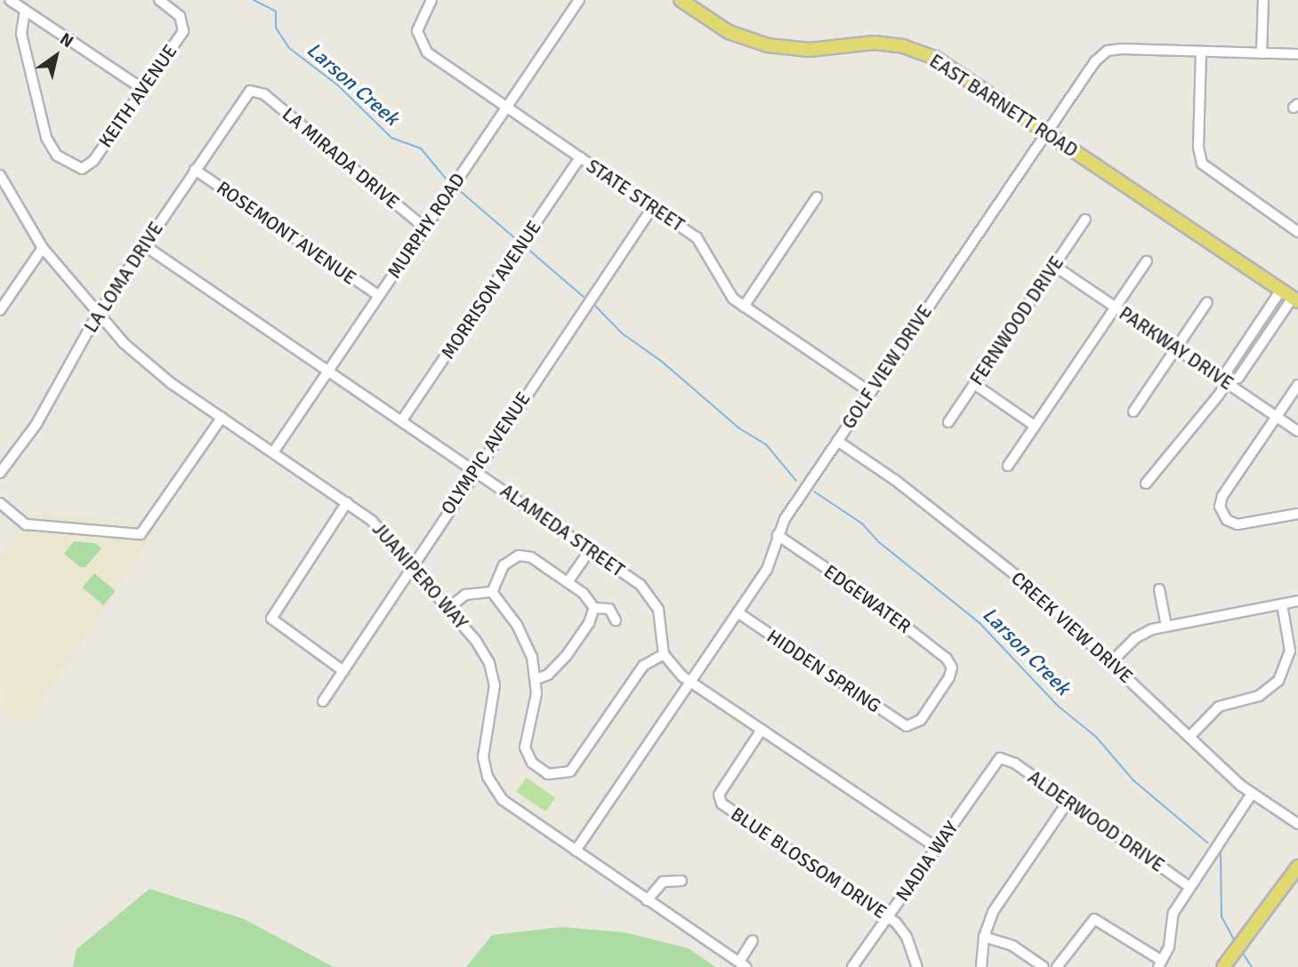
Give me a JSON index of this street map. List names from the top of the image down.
{
  "streets": {
    "main road": ["EAST BARNETT ROAD"],
    "street": [
      "KEITH AVENUE",
      "LA MIRADA DRIVE",
      "STATE STREET",
      "MURPHY ROAD",
      "ROSEMONT AVENUE",
      "LA LOMA DRIVE",
      "MORRISON AVENUE",
      "FERNWOOD DRIVE",
      "PARKWAY DRIVE",
      "GOLF VIEW DRIVE",
      "OLYMPIC AVENUE",
      "ALAMEDA STREET",
      "JUANIPERO WAY",
      "EDGEWATER",
      "CREEK VIEW DRIVE",
      "HIDDEN SPRING",
      "ALDERWOOD DRIVE",
      "NADIA WAY",
      "BLUE BLOSSOM DRIVE"
    ]
  },
  "crossings": [
    ["EAST BARNETT ROAD", "GOLF VIEW DRIVE"],
    ["LA MIRADA DRIVE", "MURPHY ROAD"],
    ["LA MIRADA DRIVE", "LA LOMA DRIVE"],
    ["STATE STREET", "MURPHY ROAD"],
    ["STATE STREET", "MORRISON AVENUE"],
    ["STATE STREET", "GOLF VIEW DRIVE"],
    ["STATE STREET", "OLYMPIC AVENUE"],
    ["MURPHY ROAD", "ROSEMONT AVENUE"],
    ["MURPHY ROAD", "ALAMEDA STREET"],
    ["MURPHY ROAD", "JUANIPERO WAY"],
    ["ROSEMONT AVENUE", "LA LOMA DRIVE"],
    ["LA LOMA DRIVE", "ALAMEDA STREET"],
    ["LA LOMA DRIVE", "JUANIPERO WAY"],
    ["MORRISON AVENUE", "ALAMEDA STREET"],
    ["FERNWOOD DRIVE", "PARKWAY DRIVE"],
    ["GOLF VIEW DRIVE", "JUANIPERO WAY"],
    ["GOLF VIEW DRIVE", "EDGEWATER"],
    ["GOLF VIEW DRIVE", "CREEK VIEW DRIVE"],
    ["GOLF VIEW DRIVE", "HIDDEN SPRING"],
    ["OLYMPIC AVENUE", "ALAMEDA STREET"],
    ["OLYMPIC AVENUE", "JUANIPERO WAY"],
    ["EDGEWATER", "HIDDEN SPRING"],
    ["ALDERWOOD DRIVE", "NADIA WAY"],
    ["NADIA WAY", "BLUE BLOSSOM DRIVE"]
  ],
  "water": ["Larson Creek"],
  "north": "top right"
}
